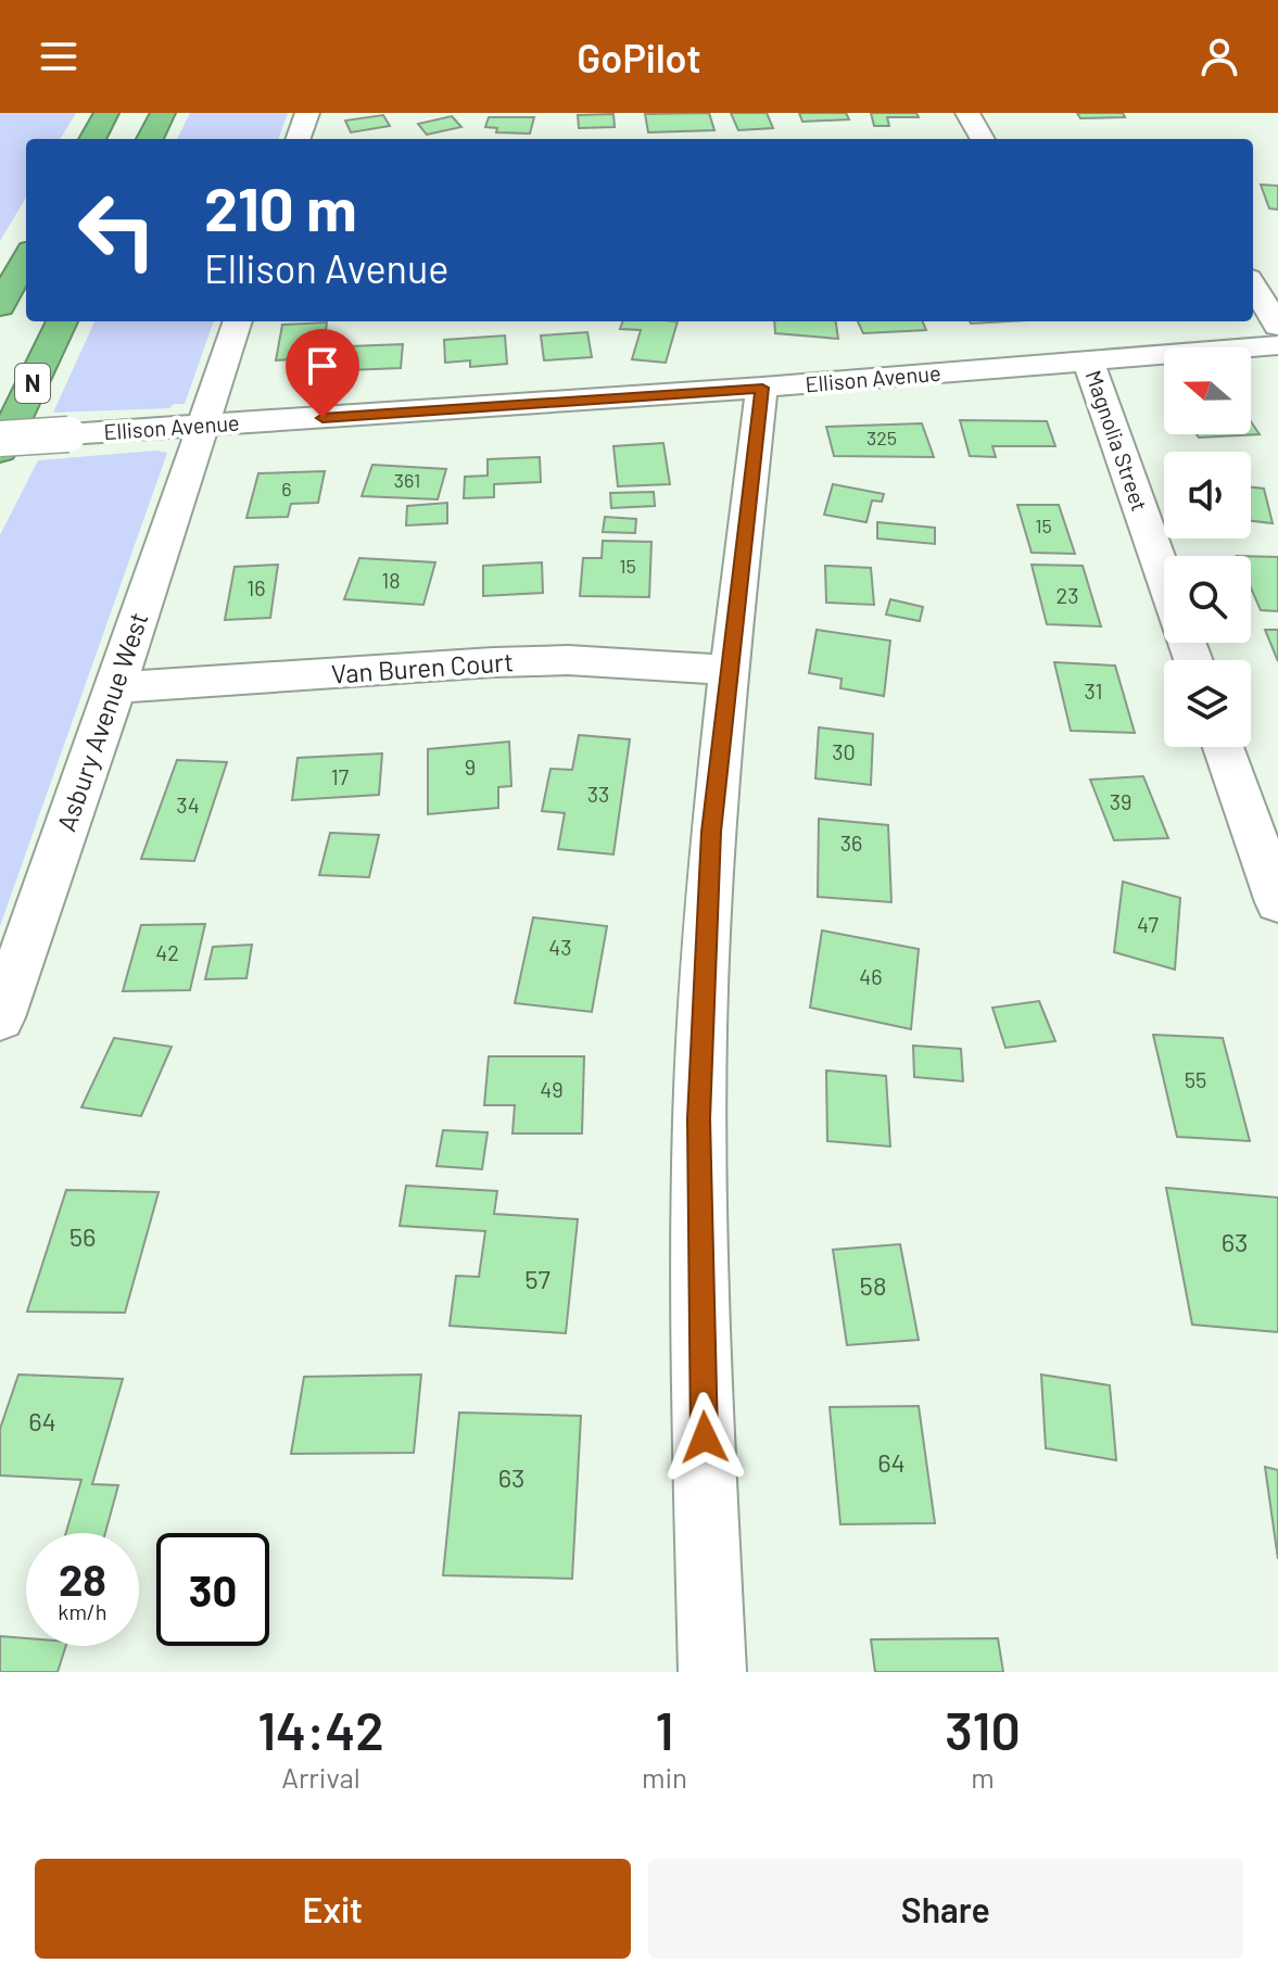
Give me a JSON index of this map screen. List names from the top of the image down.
{
  "streets": {
    "highway": ["N"],
    "street": [
      "Ellison Avenue",
      "Magnolia Street",
      "Van Buren Court",
      "Asbury Avenue West"
    ]
  },
  "crossings": [
    ["Ellison Avenue", "Magnolia Street"],
    ["Ellison Avenue", "Asbury Avenue West"],
    ["Van Buren Court", "Asbury Avenue West"]
  ],
  "house_numbers": [
    "325",
    "361",
    "6",
    "15",
    "15",
    "18",
    "16",
    "23",
    "31",
    "30",
    "9",
    "17",
    "33",
    "39",
    "34",
    "36",
    "47",
    "43",
    "42",
    "46",
    "55",
    "49",
    "56",
    "63",
    "57",
    "58",
    "64",
    "64",
    "63"
  ],
  "north": "left",
  "page": {
    "header": "GoPilot",
    "turn": ["210 m", "Ellison Avenue"],
    "speed": "28 km/h",
    "limit": "30",
    "eta": [
      "14:42",
      "Arrival",
      "1",
      "min",
      "310",
      "m"
    ],
    "buttons": ["Exit", "Share"]
  }
}
